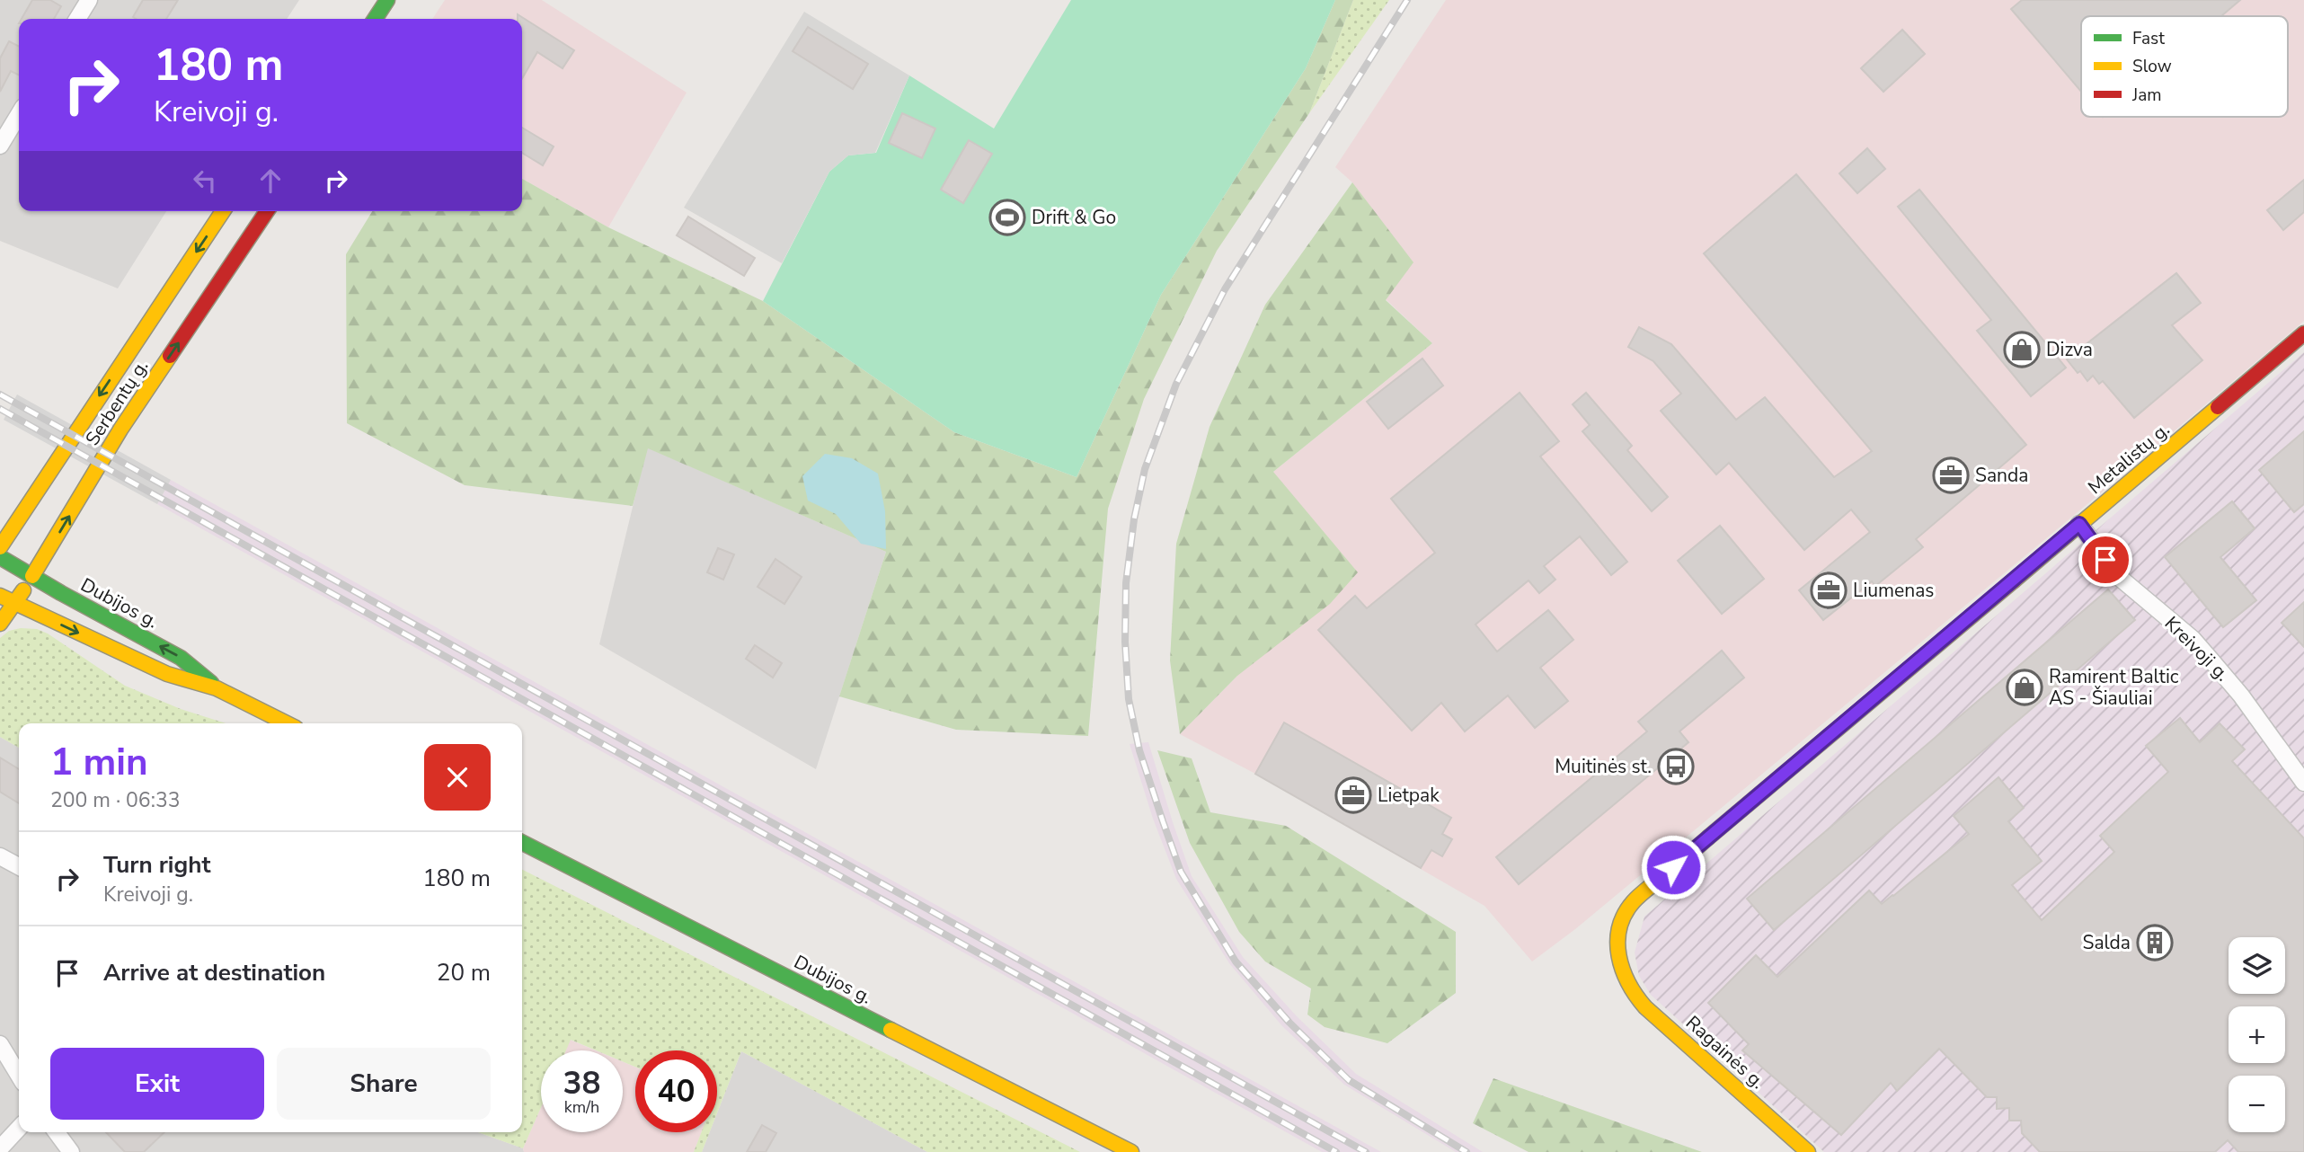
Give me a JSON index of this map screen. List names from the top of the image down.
{
  "streets": {
    "main road": [
      "Serbentų g.",
      "Metalistų g.",
      "Dubijos g.",
      "Ragainės g."
    ],
    "street": ["Kreivoji g."]
  },
  "crossings": [
    ["Serbentų g.", "Dubijos g."],
    ["Metalistų g.", "Kreivoji g."],
    ["Metalistų g.", "Ragainės g."]
  ],
  "places": {
    "sports": ["Drift & Go"],
    "shop": ["Dizva", "Ramirent Baltic AS - Šiauliai"],
    "office": ["Sanda", "Liumenas", "Lietpak"],
    "bus stop": ["Muitinės st."],
    "building": ["Salda"]
  },
  "legend": ["Fast", "Slow", "Jam"],
  "page": {
    "turn": ["180 m", "Kreivoji g."],
    "heading": ["1 min", "200 m · 06:33"],
    "list": [
      {
        "name": "Turn right",
        "note": "Kreivoji g.",
        "value": "180 m"
      },
      {
        "name": "Arrive at destination",
        "value": "20 m"
      }
    ],
    "map_buttons": ["+", "−"],
    "buttons": ["Exit", "Share"],
    "speed": "38 km/h",
    "limit": "40"
  }
}
